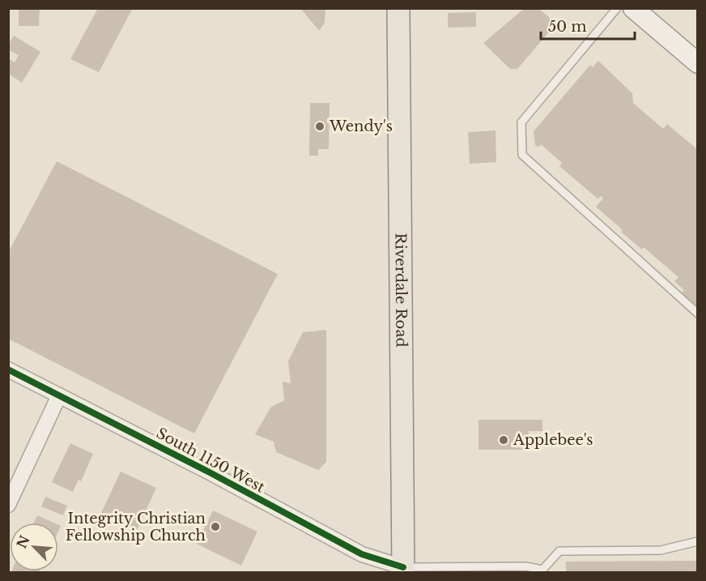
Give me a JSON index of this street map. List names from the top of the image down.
{
  "streets": {
    "main road": ["Riverdale Road"],
    "street": ["South 1150 West"]
  },
  "crossings": [
    ["Riverdale Road", "South 1150 West"]
  ],
  "places": ["Wendy's", "Applebee's", "Integrity Christian Fellowship Church"],
  "scale_bar": "50 m",
  "north": "top left"
}
